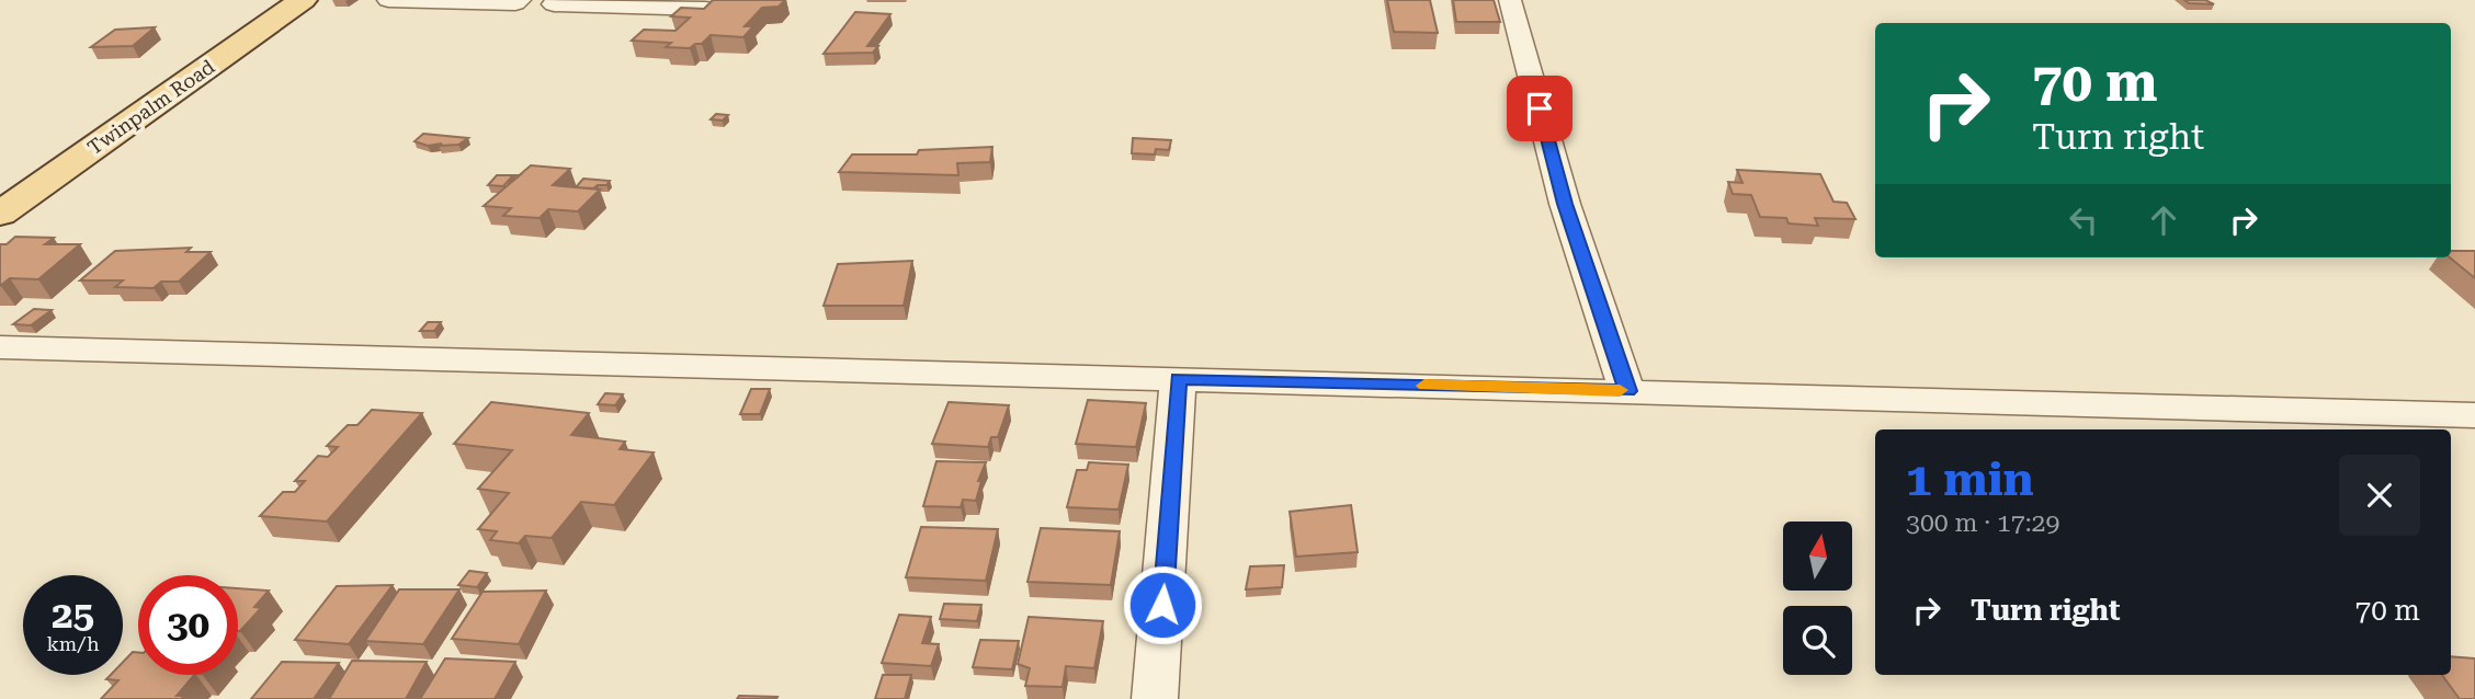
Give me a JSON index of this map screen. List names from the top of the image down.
{
  "streets": {
    "main road": ["Twinpalm Road"]
  },
  "north": "top",
  "page": {
    "turn": ["70 m", "Turn right"],
    "heading": ["1 min", "300 m · 17:29"],
    "list": [
      {
        "name": "Turn right",
        "value": "70 m"
      }
    ],
    "speed": "25 km/h",
    "limit": "30"
  }
}
